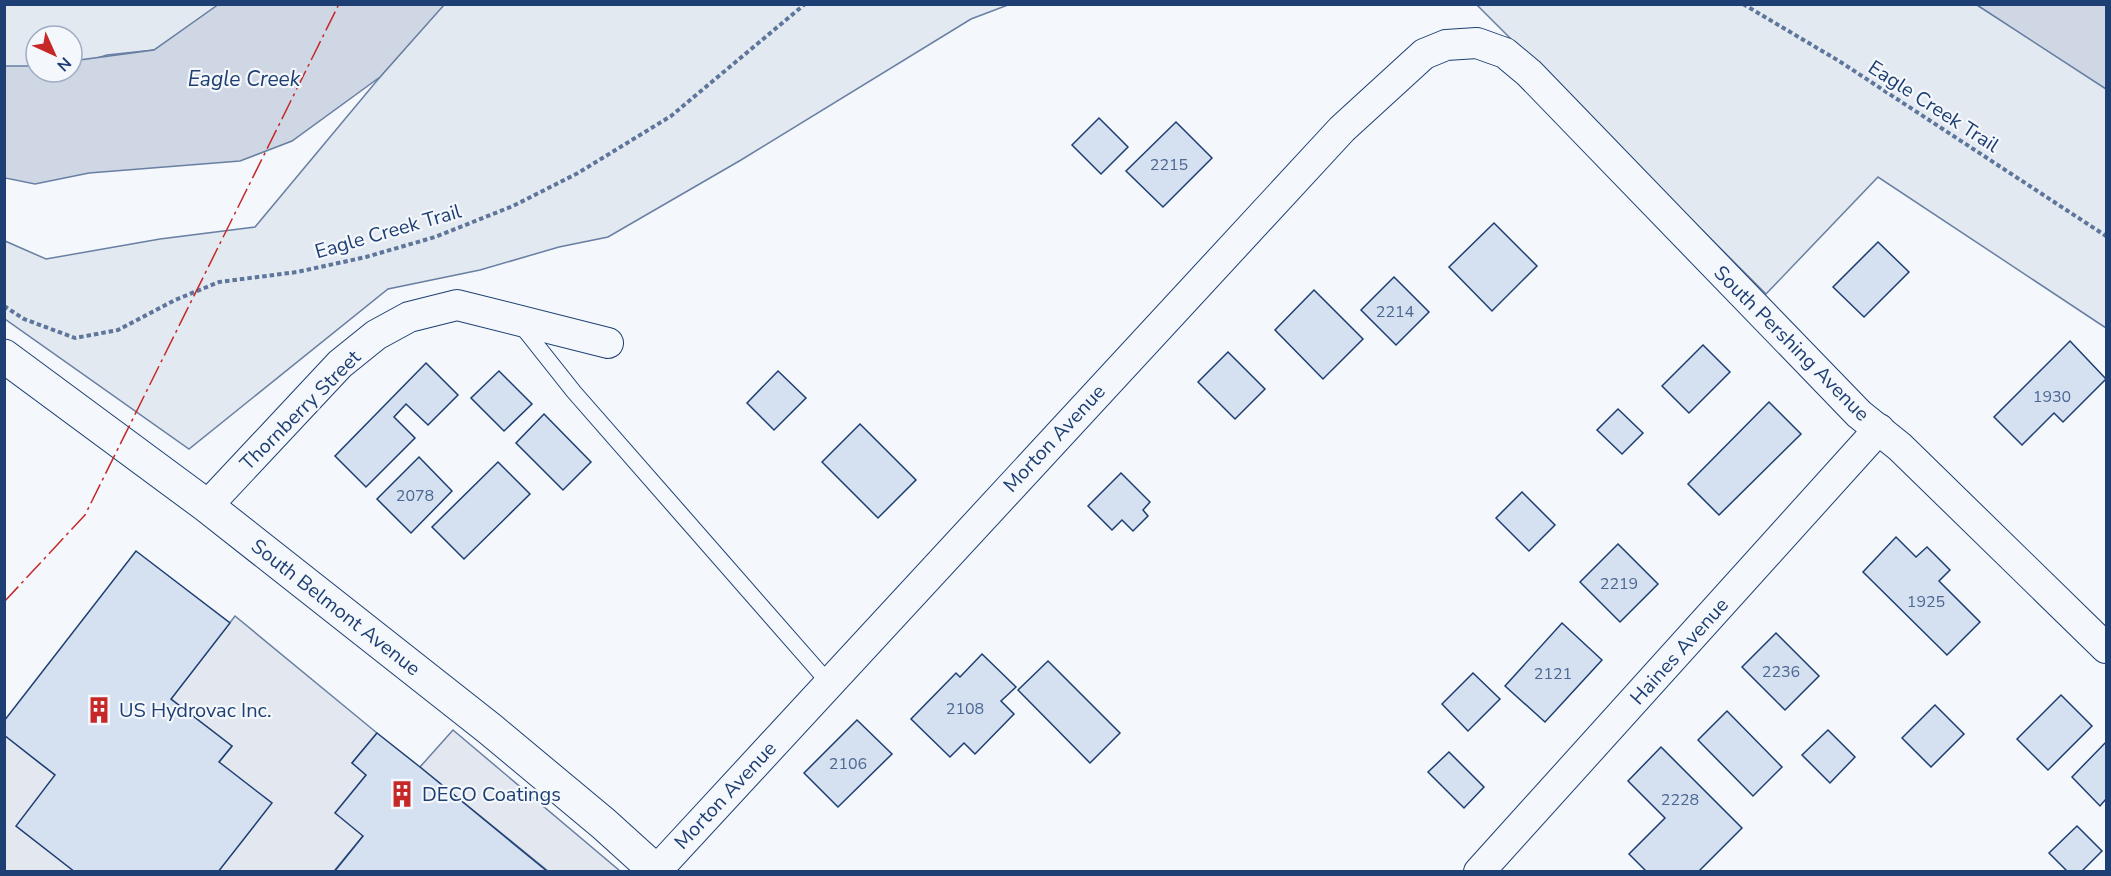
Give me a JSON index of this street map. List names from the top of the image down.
{
  "streets": {
    "main road": ["South Belmont Avenue"],
    "street": [
      "South Pershing Avenue",
      "Thornberry Street",
      "Morton Avenue",
      "Haines Avenue"
    ],
    "path": ["Eagle Creek Trail"]
  },
  "crossings": [
    ["South Pershing Avenue", "Morton Avenue"],
    ["South Pershing Avenue", "Haines Avenue"],
    ["Thornberry Street", "South Belmont Avenue"],
    ["Morton Avenue", "South Belmont Avenue"]
  ],
  "water": ["Eagle Creek"],
  "places": {
    "building": ["US Hydrovac Inc.", "DECO Coatings"]
  },
  "house_numbers": [
    "2215",
    "2214",
    "1930",
    "2078",
    "2219",
    "1925",
    "2236",
    "2121",
    "2108",
    "2106",
    "2228"
  ],
  "north": "bottom right"
}
